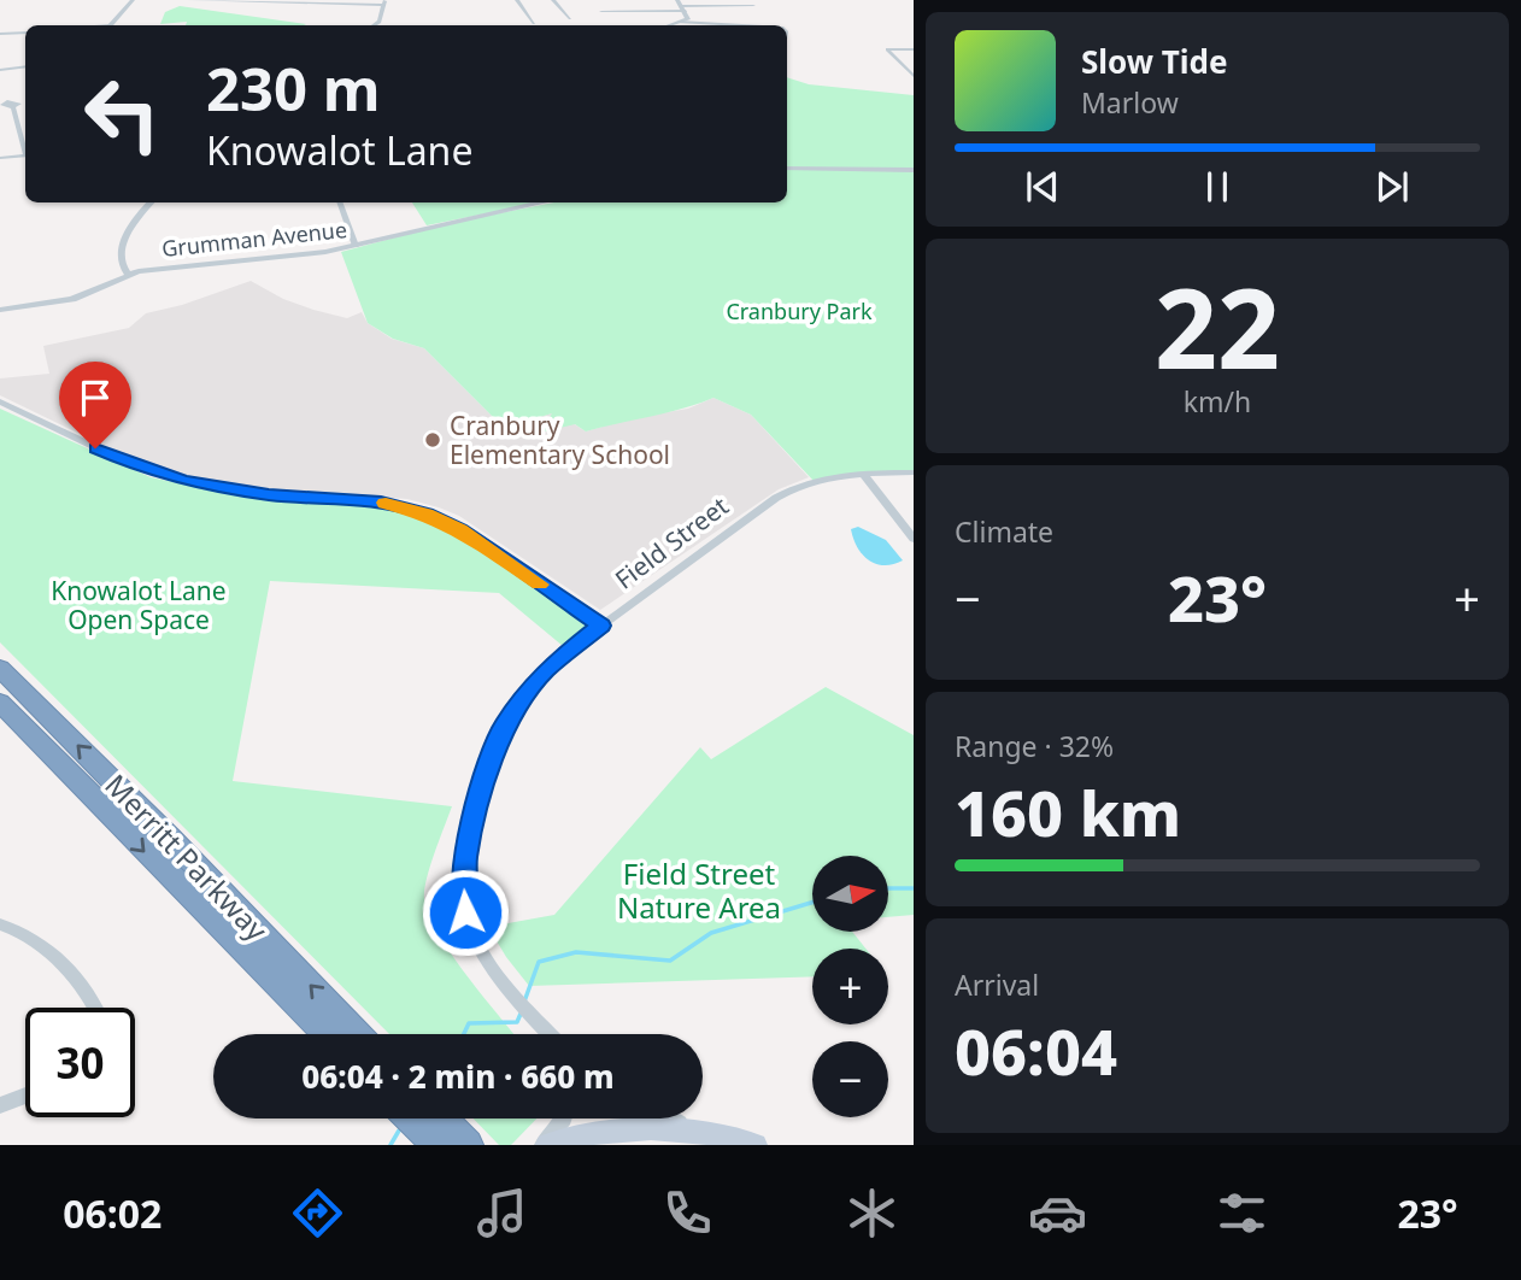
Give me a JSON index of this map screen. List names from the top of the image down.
{
  "streets": {
    "highway": ["Merritt Parkway"],
    "street": ["Grumman Avenue", "Field Street"]
  },
  "parks": ["Cranbury Park", "Knowalot Lane Open Space", "Field Street Nature Area"],
  "places": ["Cranbury Elementary School"],
  "north": "right",
  "page": {
    "turn": ["230 m", "Knowalot Lane"],
    "song": ["Slow Tide", "Marlow"],
    "tile": [
      ["22", "km/h"],
      "Climate",
      ["Range · 32%", "160 km"],
      ["Arrival", "06:04"]
    ],
    "heat": ["−", "23°", "+"],
    "map_buttons": ["+", "−"],
    "limit": "30",
    "trip": "06:04 · 2 min · 660 m",
    "tabs": ["06:02", "23°"]
  }
}
